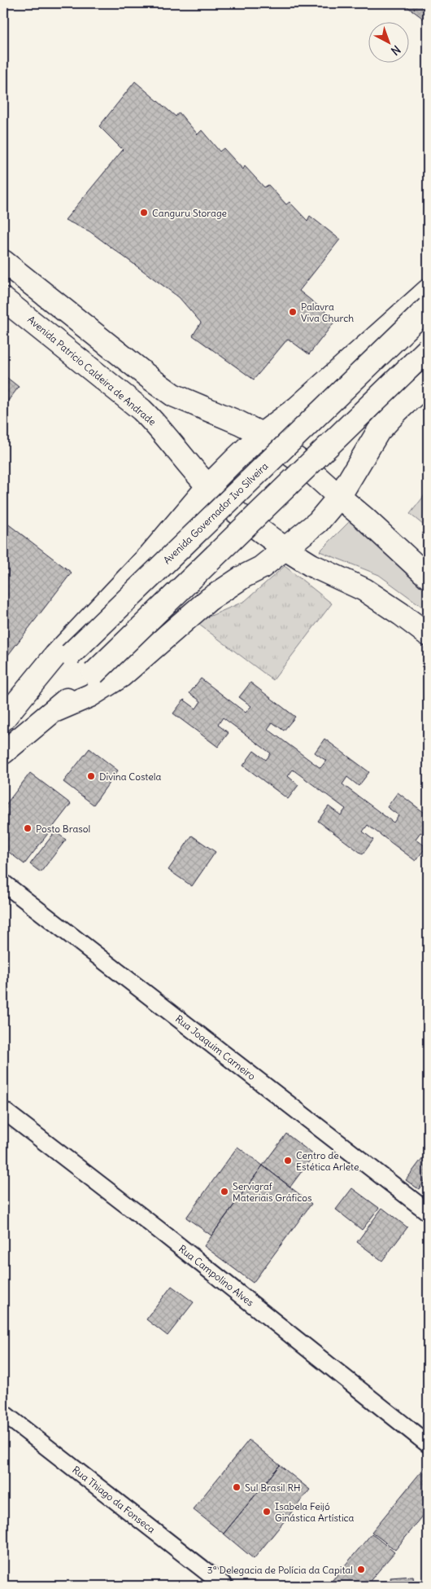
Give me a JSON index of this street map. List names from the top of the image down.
{
  "streets": {
    "main road": ["Avenida Patrício Caldeira de Andrade", "Avenida Governador Ivo Silveira"],
    "street": ["Rua Joaquim Carneiro", "Rua Campolino Alves", "Rua Thiago da Fonseca"]
  },
  "places": [
    "Canguru Storage",
    "Palavra Viva Church",
    "Divina Costela",
    "Posto Brasol",
    "Centro de Estética Arlete",
    "Servigraf Materiais Gráficos",
    "Sul Brasil RH",
    "Isabela Feijó Ginástica Artística",
    "3ª Delegacia de Polícia da Capital"
  ],
  "north": "bottom right"
}
